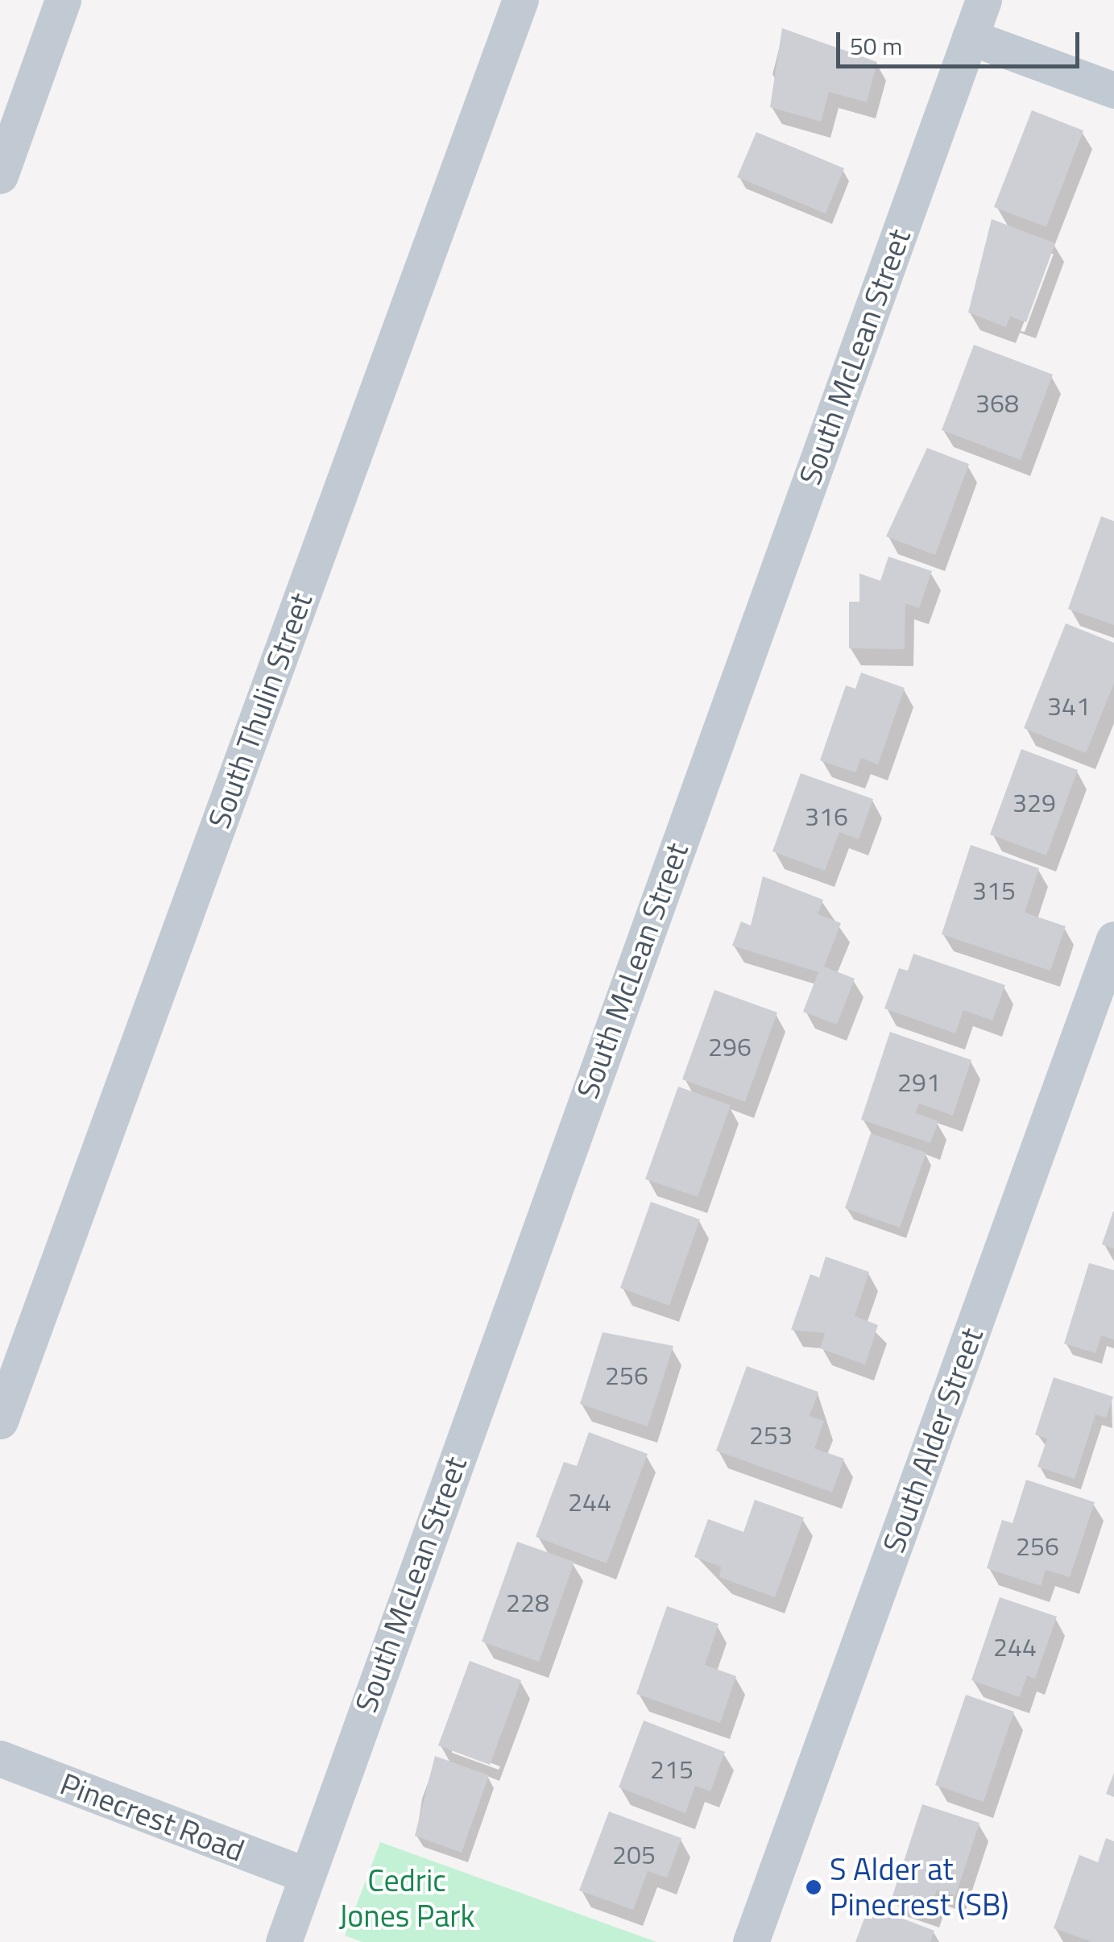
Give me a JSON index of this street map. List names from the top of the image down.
{
  "streets": {
    "street": [
      "South McLean Street",
      "South Thulin Street",
      "South Alder Street",
      "Pinecrest Road"
    ]
  },
  "crossings": [
    ["South McLean Street", "Pinecrest Road"]
  ],
  "parks": ["Cedric Jones Park"],
  "places": ["S Alder at Pinecrest (SB)"],
  "house_numbers": [
    "368",
    "341",
    "329",
    "316",
    "315",
    "296",
    "291",
    "256",
    "253",
    "244",
    "256",
    "228",
    "244",
    "215",
    "205"
  ],
  "scale_bar": "50 m"
}
